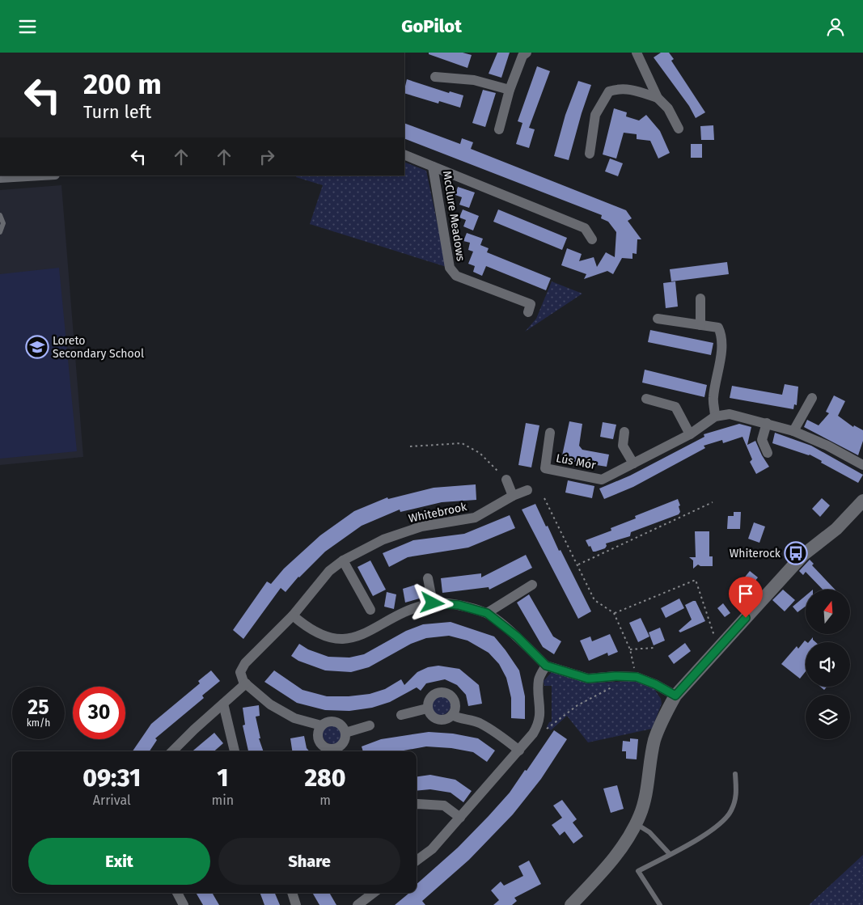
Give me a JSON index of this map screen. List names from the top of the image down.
{
  "streets": {
    "street": ["McClure Meadows", "Lús Mór", "Whitebrook"]
  },
  "places": {
    "school or university": ["Loreto Secondary School"],
    "bus stop": ["Whiterock"]
  },
  "north": "top",
  "page": {
    "header": "GoPilot",
    "turn": ["200 m", "Turn left"],
    "speed": "25 km/h",
    "limit": "30",
    "eta": [
      "09:31",
      "Arrival",
      "1",
      "min",
      "280",
      "m"
    ],
    "buttons": ["Exit", "Share"]
  }
}
